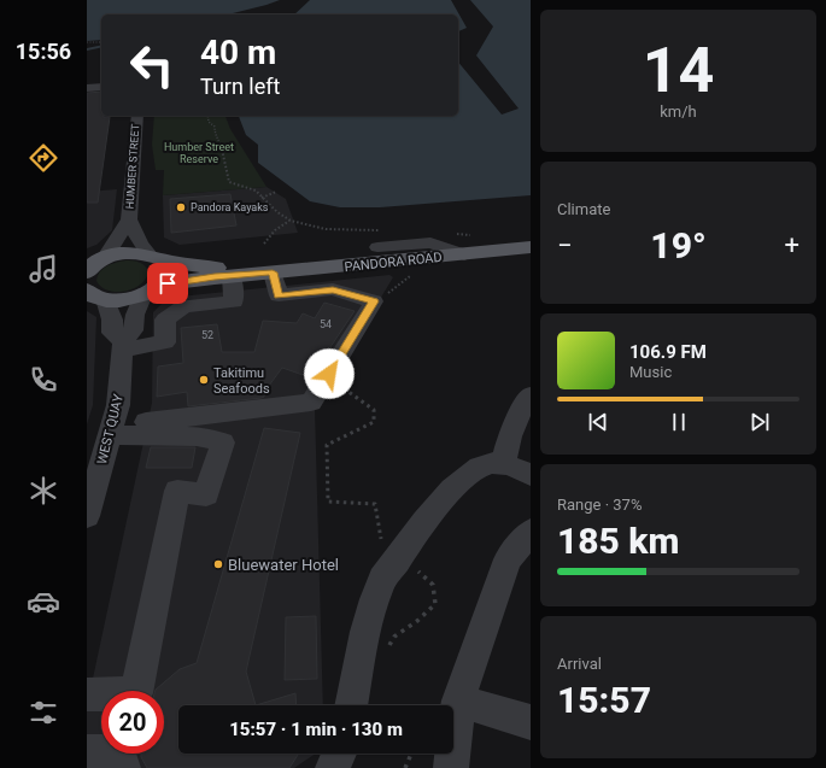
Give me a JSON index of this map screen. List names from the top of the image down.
{
  "streets": {
    "main road": ["PANDORA ROAD"],
    "street": ["HUMBER STREET", "WEST QUAY"]
  },
  "parks": ["Humber Street Reserve"],
  "places": ["Pandora Kayaks", "Takitimu Seafoods", "Bluewater Hotel"],
  "house_numbers": ["54", "52"],
  "page": {
    "tabs": "15:56",
    "tile": [
      ["14", "km/h"],
      "Climate",
      ["Range · 37%", "185 km"],
      ["Arrival", "15:57"]
    ],
    "turn": ["40 m", "Turn left"],
    "heat": ["−", "19°", "+"],
    "song": ["106.9 FM", "Music"],
    "limit": "20",
    "trip": "15:57 · 1 min · 130 m"
  }
}
